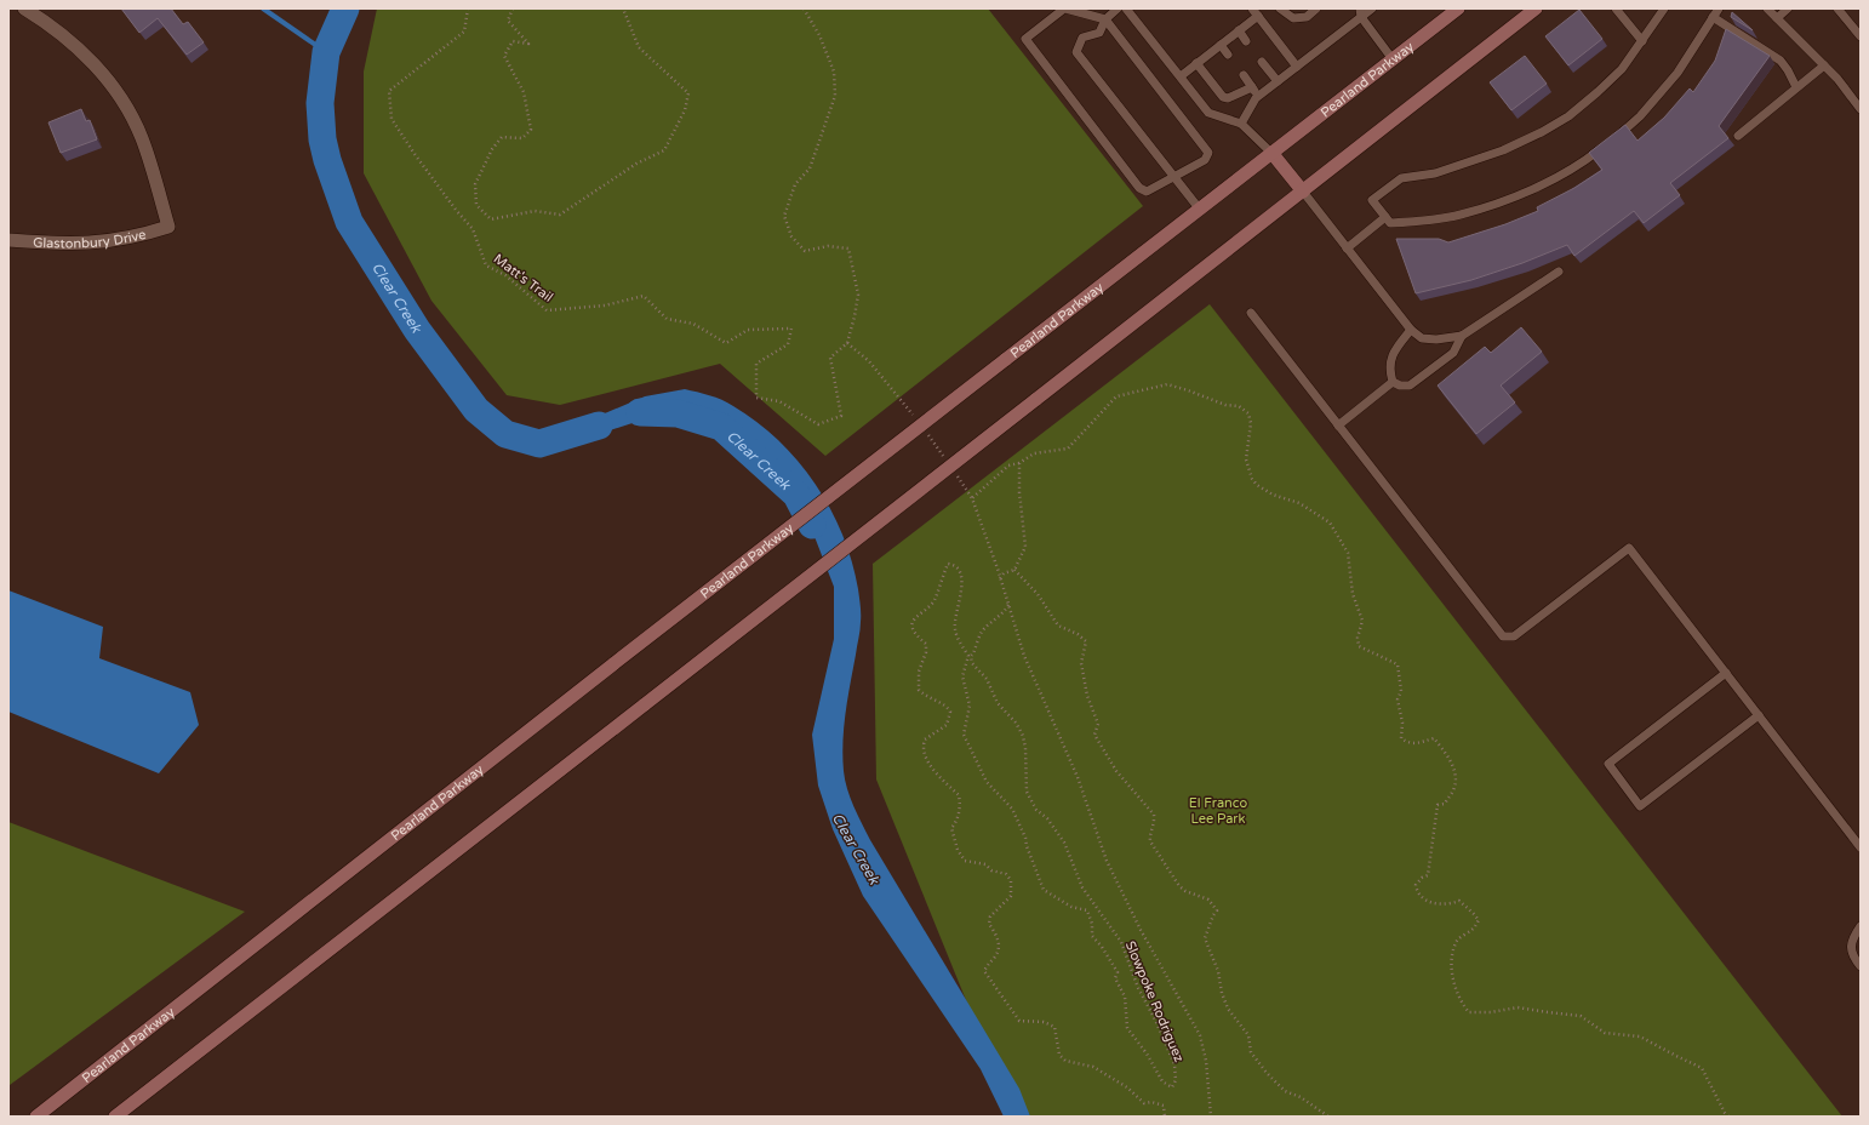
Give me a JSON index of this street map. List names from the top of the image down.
{
  "streets": {
    "main road": ["Pearland Parkway"],
    "street": ["Glastonbury Drive"],
    "path": ["Matt's Trail", "Slowpoke Rodriguez"]
  },
  "water": ["Clear Creek"],
  "parks": ["El Franco Lee Park"]
}
